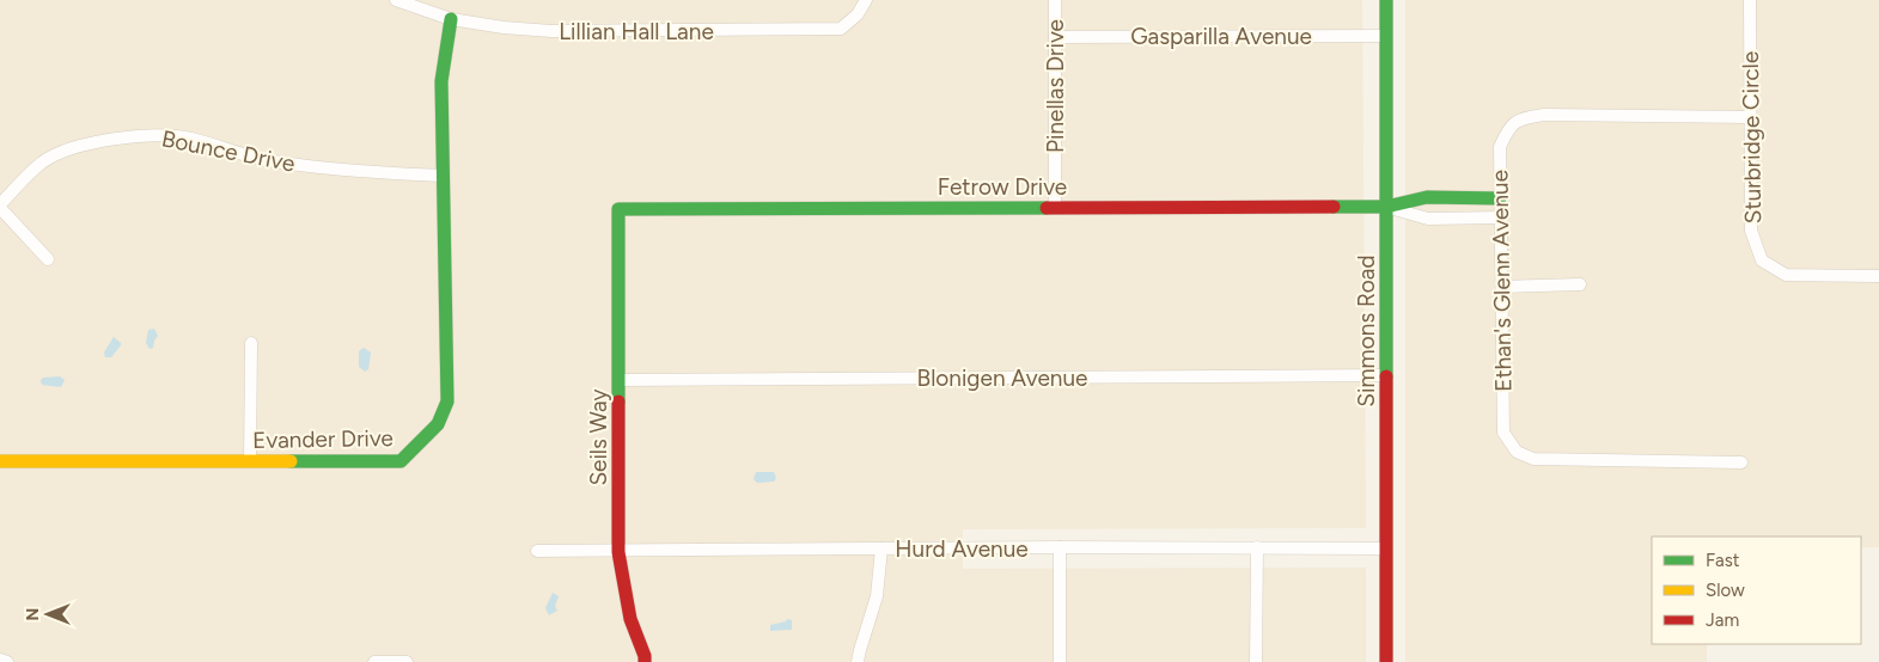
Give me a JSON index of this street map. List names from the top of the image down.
{
  "streets": {
    "street": [
      "Lillian Hall Lane",
      "Gasparilla Avenue",
      "Pinellas Drive",
      "Sturbridge Circle",
      "Bounce Drive",
      "Fetrow Drive",
      "Ethan's Glenn Avenue",
      "Simmons Road",
      "Blonigen Avenue",
      "Seils Way",
      "Evander Drive",
      "Hurd Avenue"
    ]
  },
  "crossings": [
    ["Lillian Hall Lane", "Evander Drive"],
    ["Gasparilla Avenue", "Pinellas Drive"],
    ["Gasparilla Avenue", "Simmons Road"],
    ["Pinellas Drive", "Fetrow Drive"],
    ["Sturbridge Circle", "Ethan's Glenn Avenue"],
    ["Bounce Drive", "Evander Drive"],
    ["Fetrow Drive", "Ethan's Glenn Avenue"],
    ["Fetrow Drive", "Simmons Road"],
    ["Fetrow Drive", "Seils Way"],
    ["Simmons Road", "Blonigen Avenue"],
    ["Simmons Road", "Hurd Avenue"],
    ["Blonigen Avenue", "Seils Way"],
    ["Seils Way", "Hurd Avenue"]
  ],
  "legend": ["Fast", "Slow", "Jam"],
  "north": "left"
}
